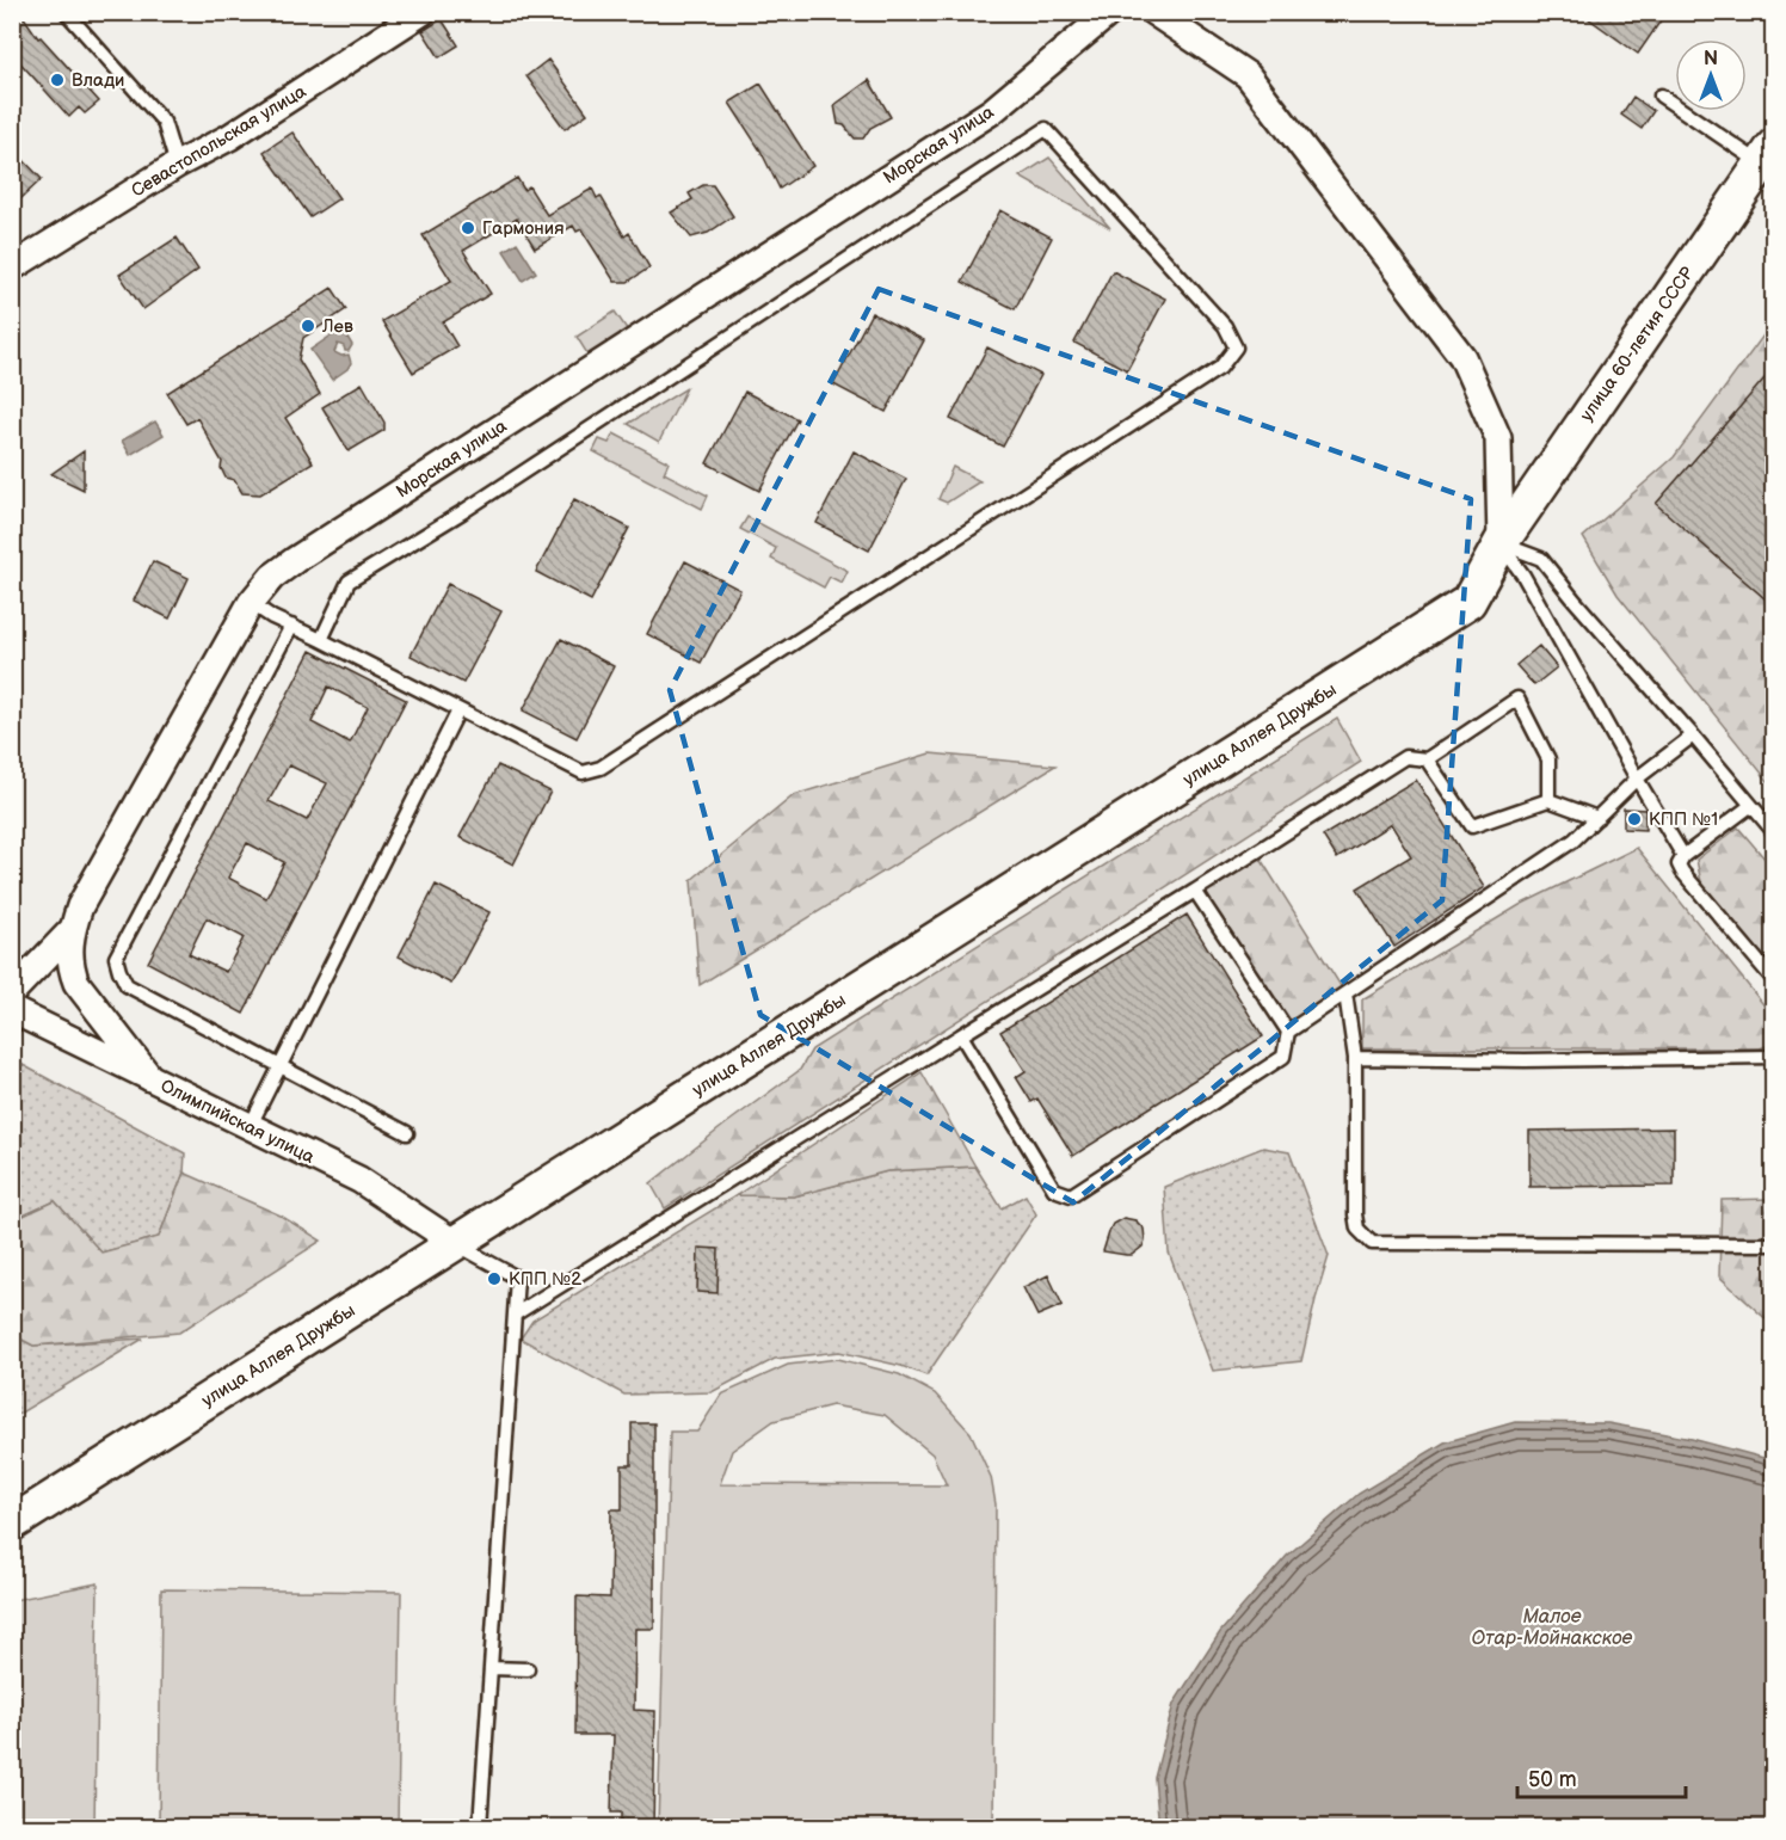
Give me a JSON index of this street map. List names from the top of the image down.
{
  "streets": {
    "main road": ["улица 60-летия СССР", "улица Аллея Дружбы"],
    "street": ["Севастопольская улица", "Морская улица", "Олимпийская улица"]
  },
  "crossings": [
    ["Морская улица", "Олимпийская улица"],
    ["улица 60-летия СССР", "улица Аллея Дружбы"],
    ["улица Аллея Дружбы", "Олимпийская улица"]
  ],
  "water": ["Малое Отар-Мойнакское"],
  "places": [
    "Влади",
    "Гармония",
    "Лев",
    "КПП №1",
    "КПП №2"
  ],
  "scale_bar": "50 m",
  "north": "top"
}
